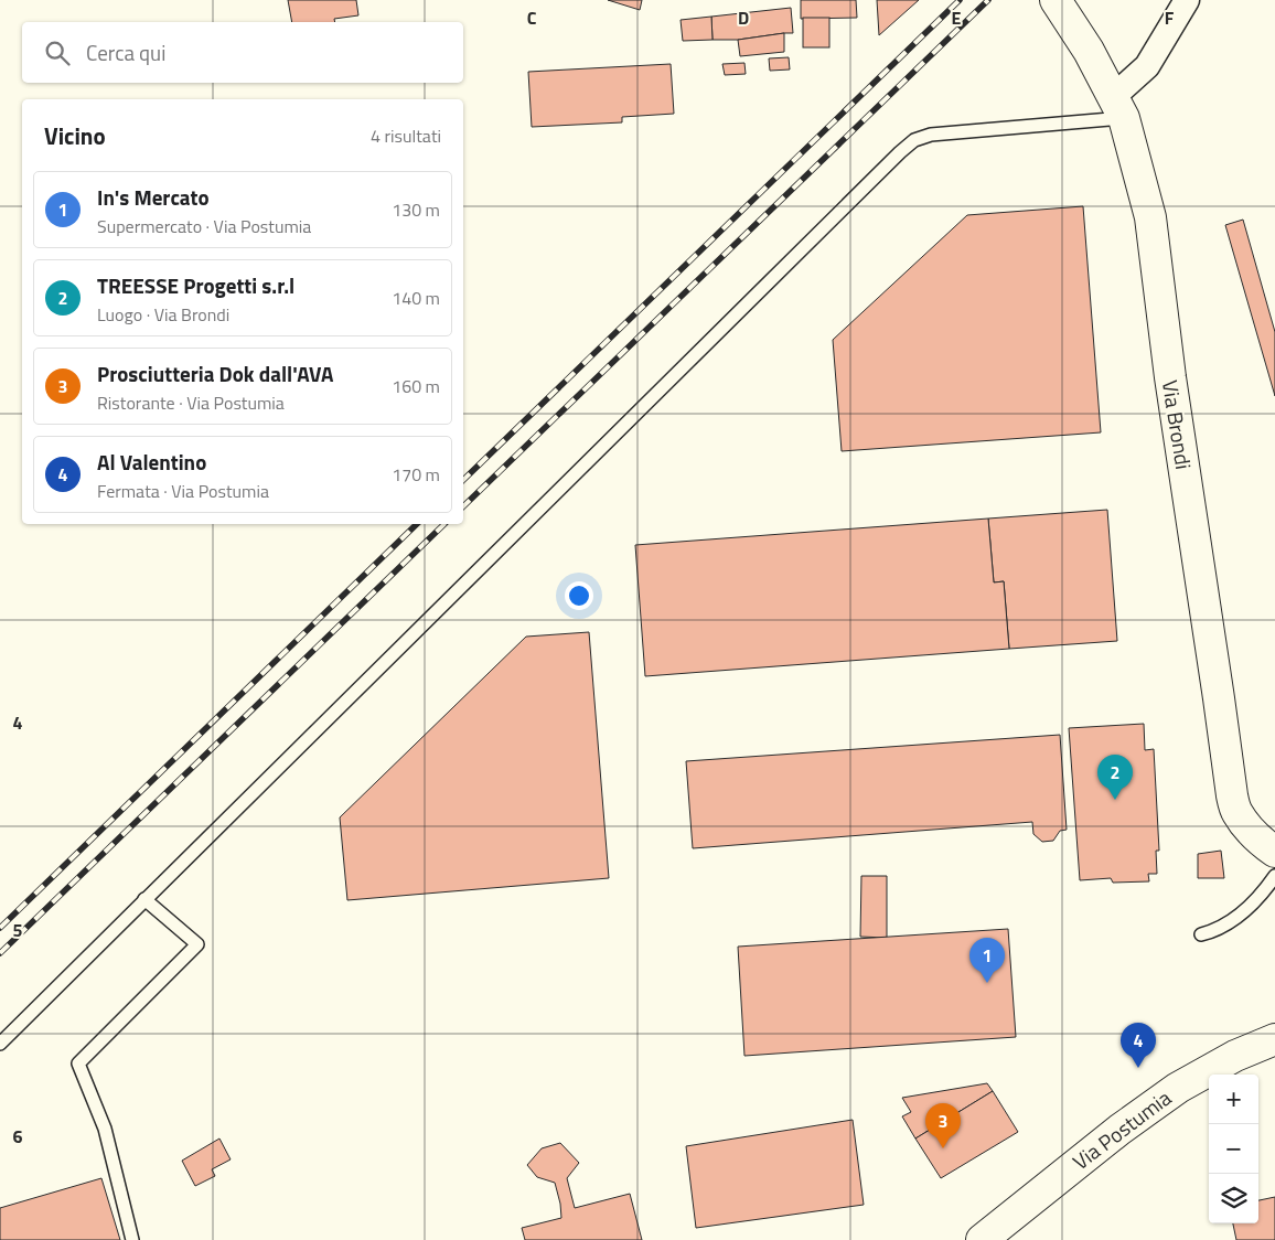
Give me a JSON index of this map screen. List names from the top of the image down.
{
  "streets": {
    "street": ["Via Brondi", "Via Postumia"]
  },
  "page": {
    "search": "Cerca qui",
    "heading": ["Vicino", "4 risultati"],
    "list": [
      {
        "mark": "1",
        "name": "In's Mercato",
        "note": "Supermercato · Via Postumia",
        "value": "130 m"
      },
      {
        "mark": "2",
        "name": "TREESSE Progetti s.r.l",
        "note": "Luogo · Via Brondi",
        "value": "140 m"
      },
      {
        "mark": "3",
        "name": "Prosciutteria Dok dall'AVA",
        "note": "Ristorante · Via Postumia",
        "value": "160 m"
      },
      {
        "mark": "4",
        "name": "Al Valentino",
        "note": "Fermata · Via Postumia",
        "value": "170 m"
      }
    ],
    "pins": [
      "2",
      "1",
      "4",
      "3"
    ],
    "map_buttons": ["+", "−"]
  },
  "grid": {
    "columns": [
      "C",
      "D",
      "E",
      "F"
    ],
    "rows": ["4", "5", "6"]
  }
}
